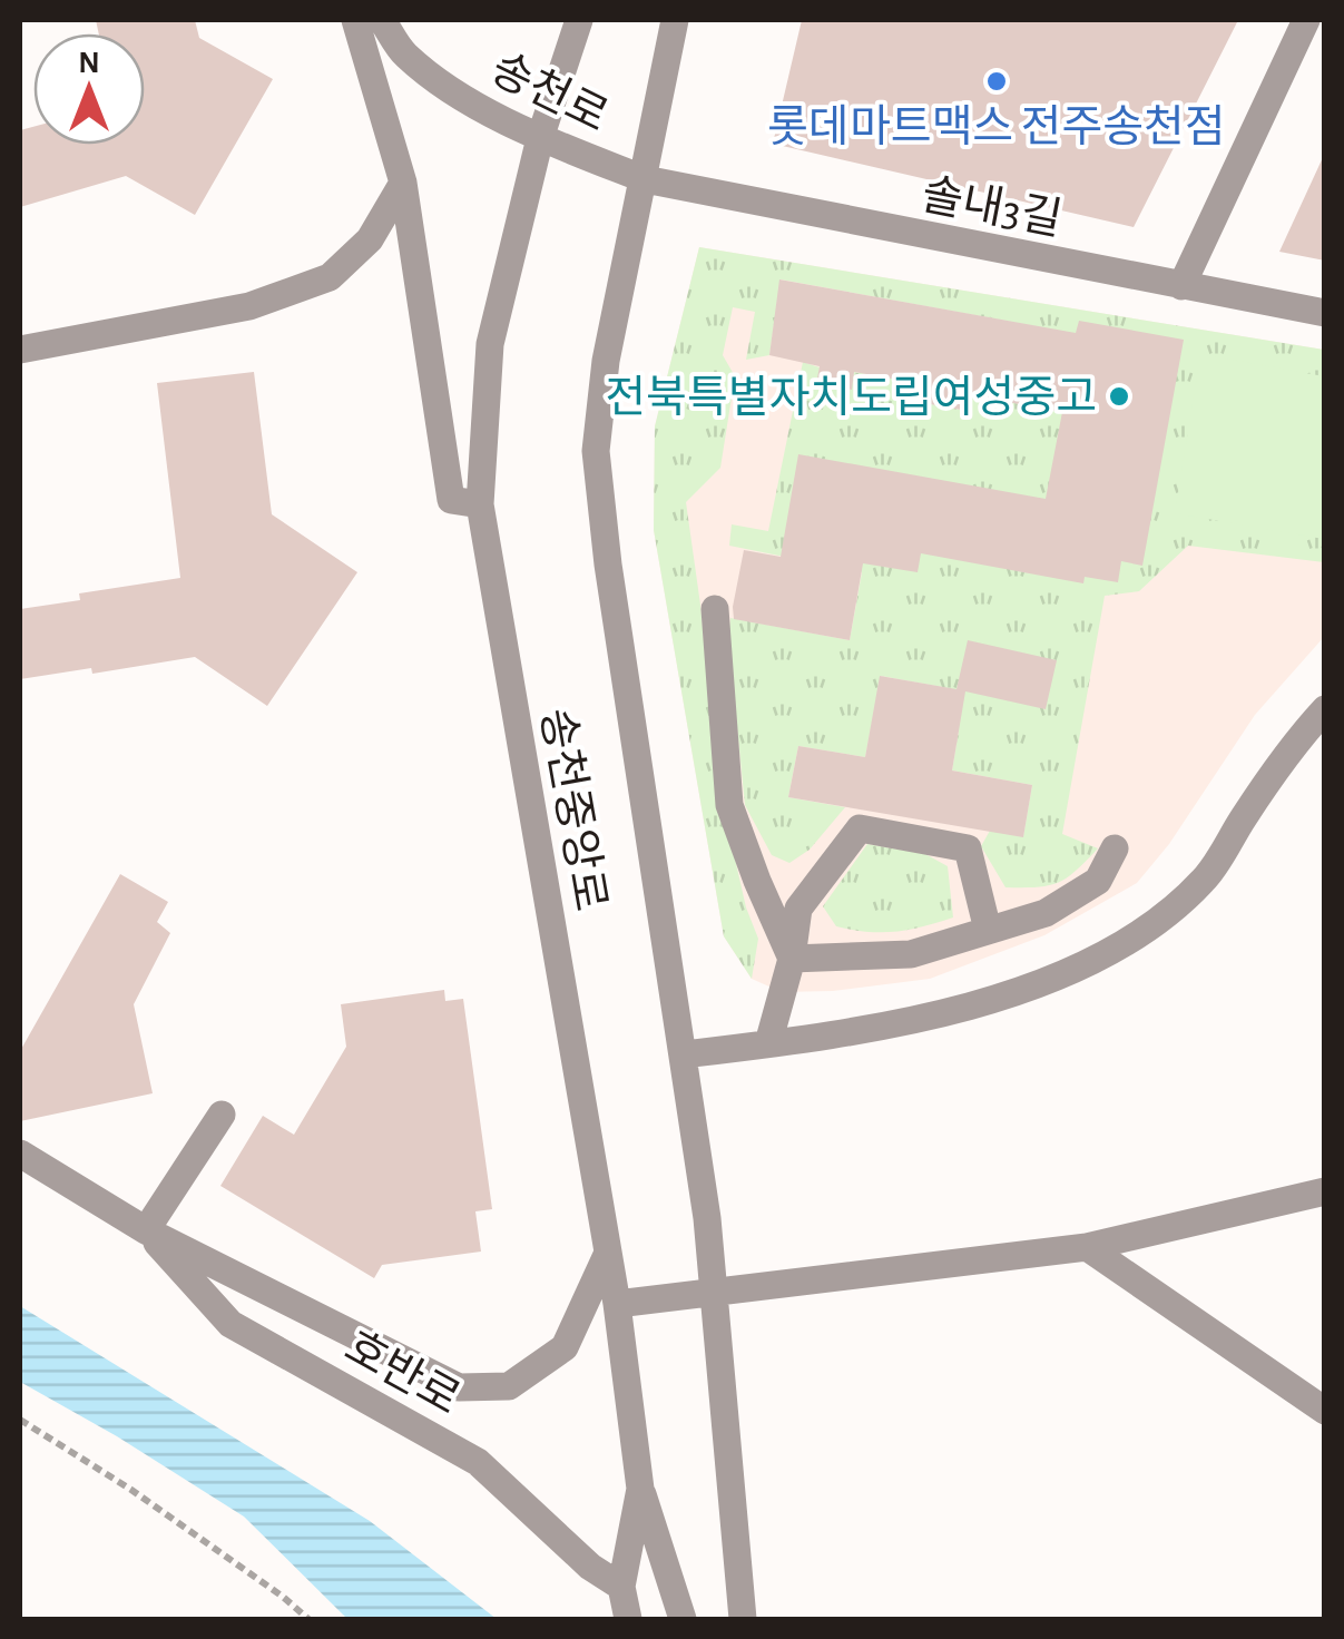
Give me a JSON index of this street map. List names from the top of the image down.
{
  "streets": {
    "street": [
      "송천로",
      "솔내3길",
      "송천중앙로",
      "호반로"
    ]
  },
  "crossings": [
    ["송천로", "솔내3길"],
    ["송천로", "송천중앙로"],
    ["솔내3길", "송천중앙로"],
    ["송천중앙로", "호반로"]
  ],
  "places": ["롯데마트맥스 전주송천점", "전북특별자치도립여성중고"],
  "north": "top"
}
